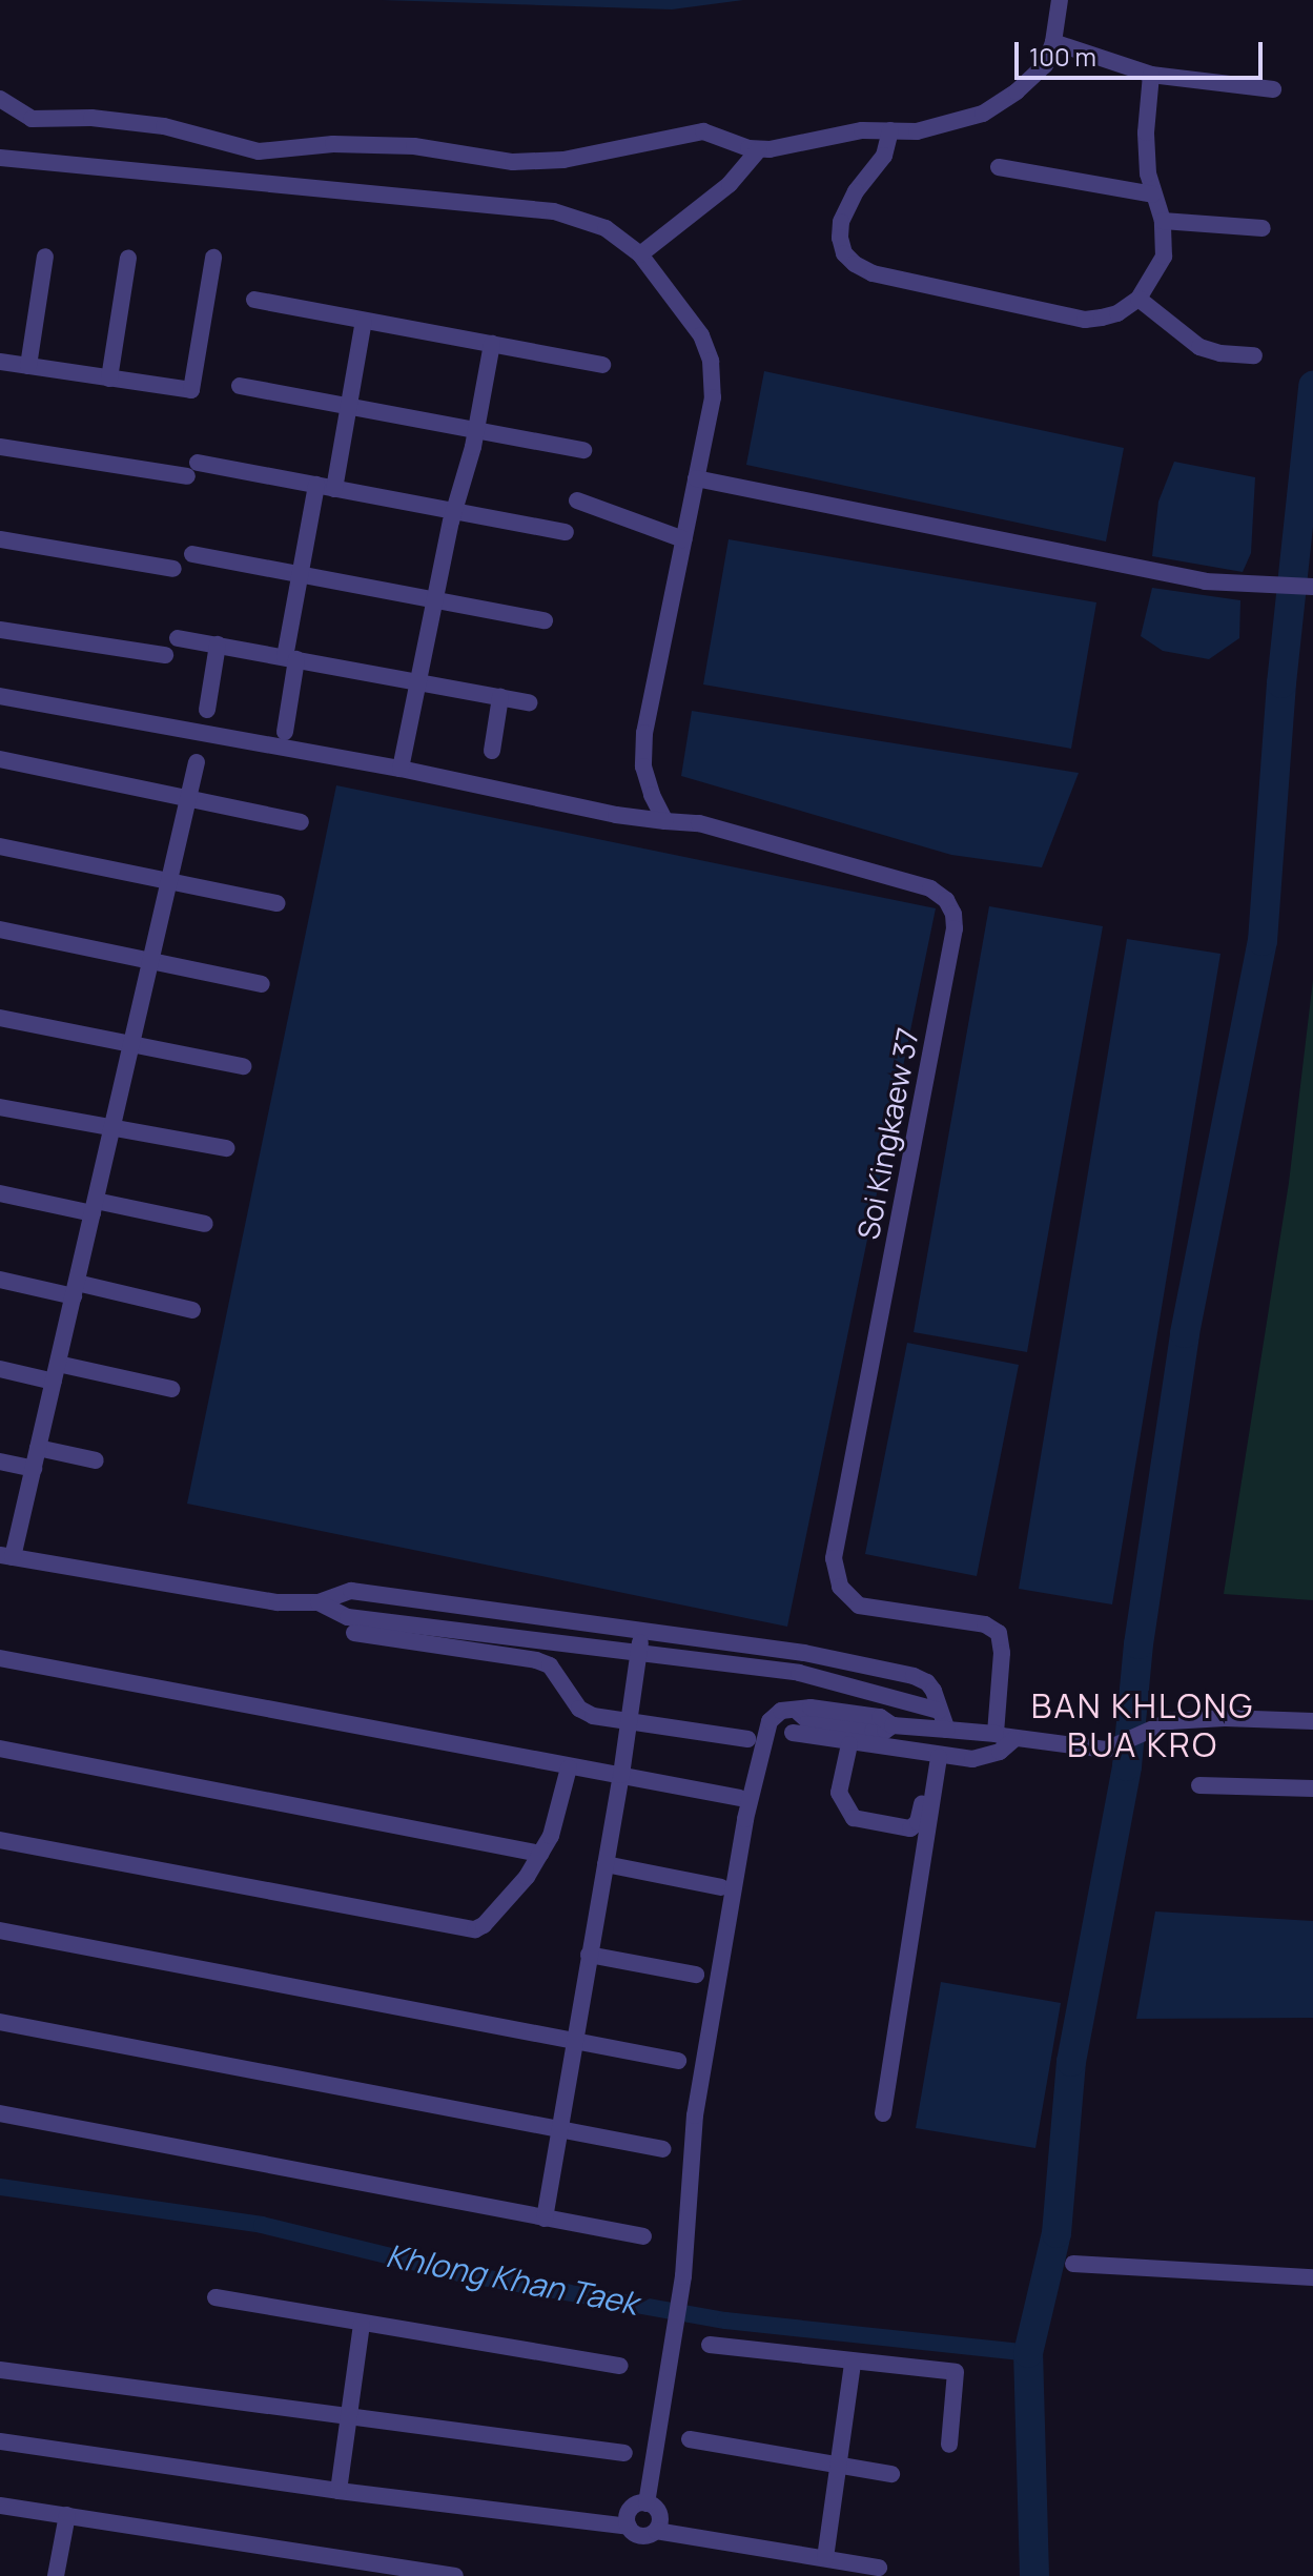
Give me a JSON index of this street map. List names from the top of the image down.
{
  "streets": {
    "street": ["Soi Kingkaew 37"]
  },
  "districts": ["BAN KHLONG BUA KRO"],
  "water": ["Khlong Khan Taek"],
  "scale_bar": "100 m"
}
